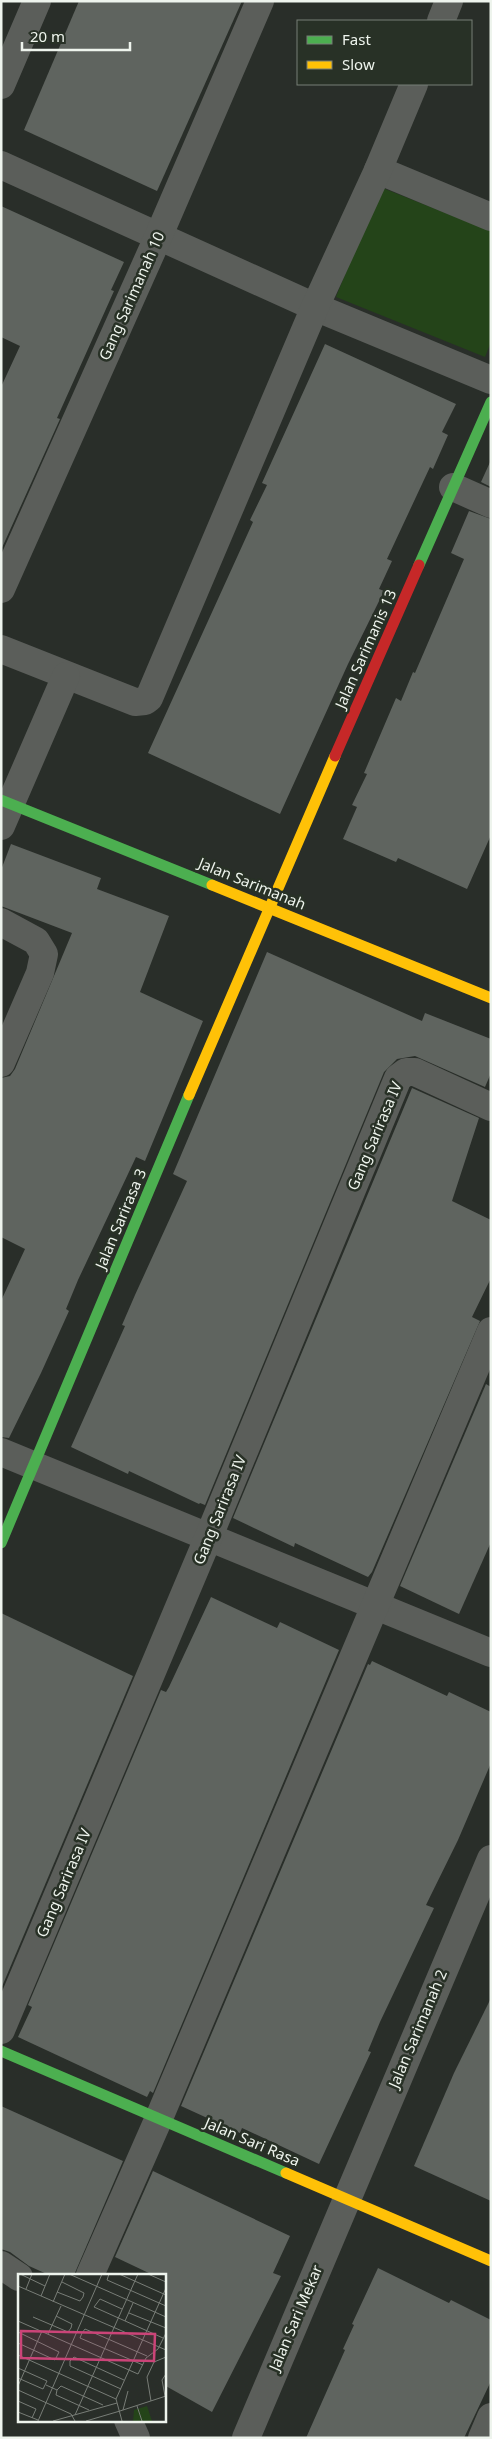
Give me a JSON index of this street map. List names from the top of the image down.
{
  "streets": {
    "street": [
      "Gang Sarimanah 10",
      "Jalan Sarimanis 13",
      "Jalan Sarimanah",
      "Gang Sarirasa IV",
      "Jalan Sarirasa 3",
      "Jalan Sarimanah 2",
      "Jalan Sari Rasa",
      "Jalan Sari Mekar"
    ]
  },
  "crossings": [
    ["Jalan Sarimanis 13", "Jalan Sarimanah"],
    ["Jalan Sarimanis 13", "Jalan Sarirasa 3"],
    ["Jalan Sarimanah", "Jalan Sarirasa 3"],
    ["Jalan Sarimanah 2", "Jalan Sari Rasa"],
    ["Jalan Sarimanah 2", "Jalan Sari Mekar"],
    ["Jalan Sari Rasa", "Jalan Sari Mekar"]
  ],
  "legend": ["Fast", "Slow"],
  "scale_bar": "20 m"
}
